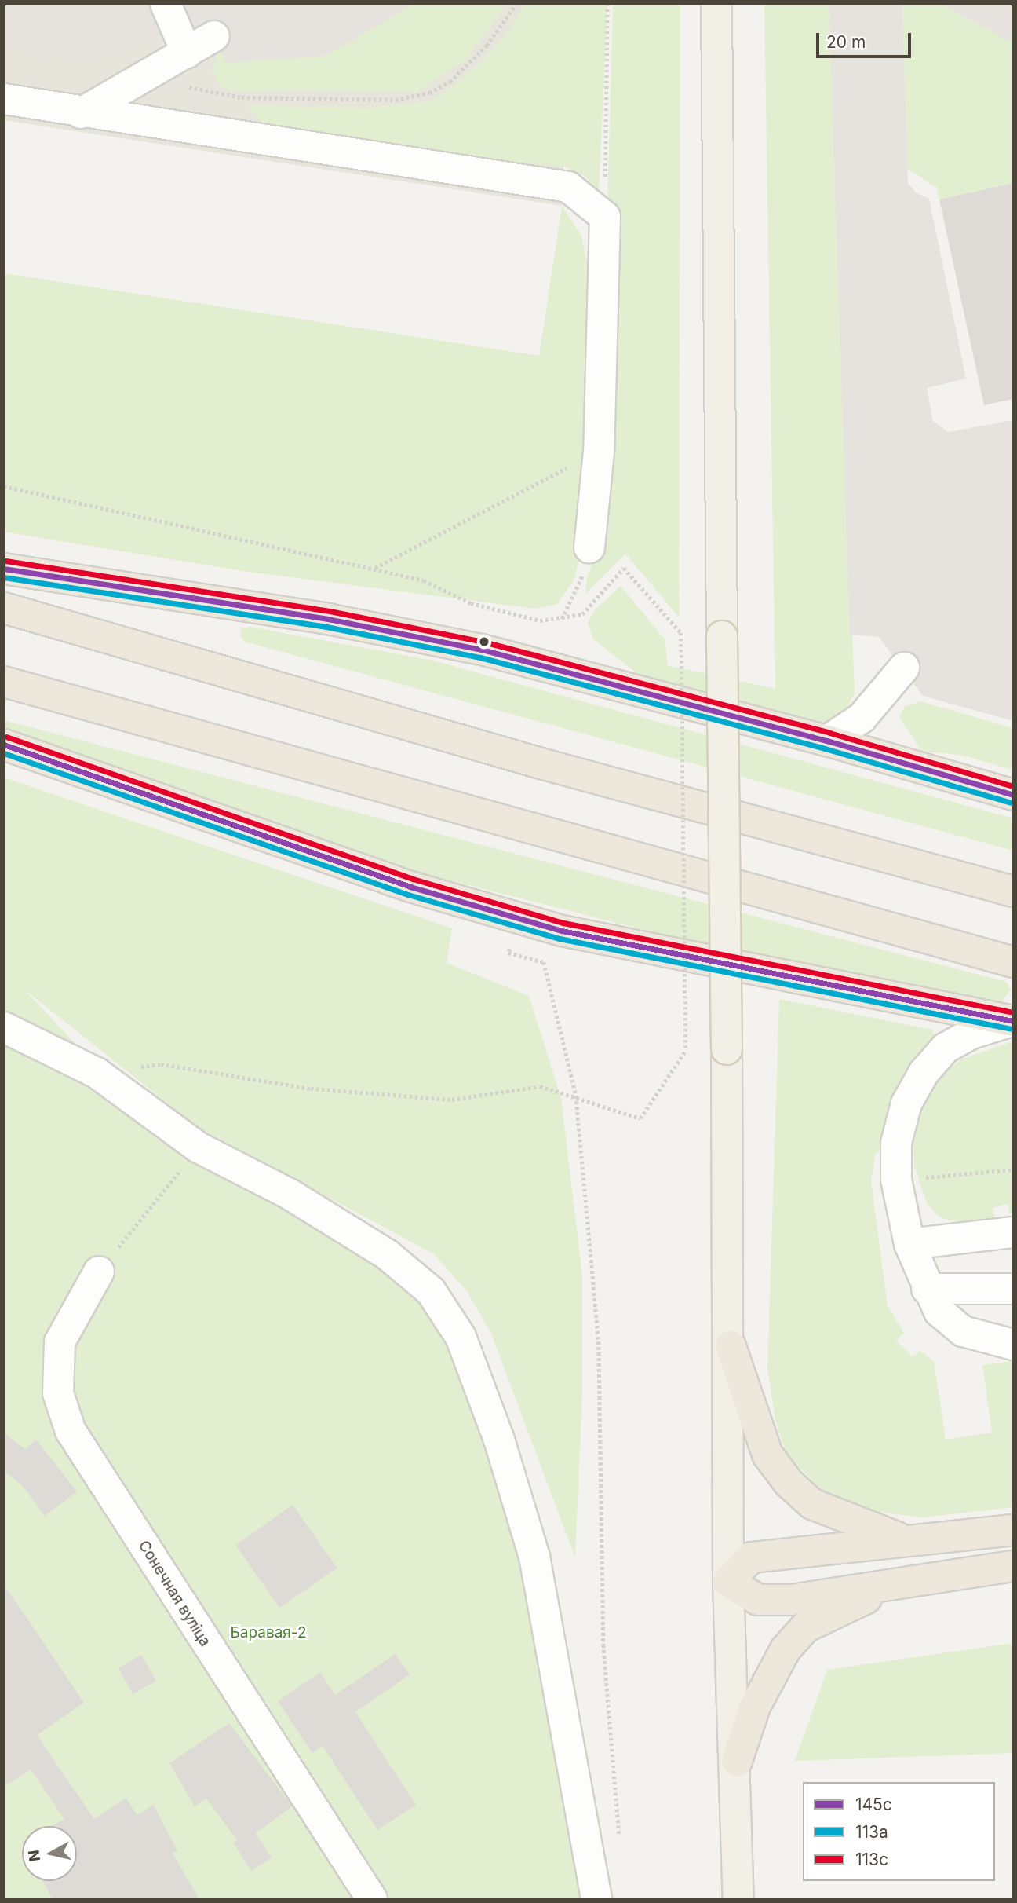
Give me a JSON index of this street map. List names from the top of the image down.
{
  "streets": {
    "street": ["Сонечная вуліца"]
  },
  "parks": ["Баравая-2"],
  "lines": ["transit line 113с", "transit line 145с", "transit line 113а"],
  "legend": ["145с", "113а", "113с"],
  "scale_bar": "20 m",
  "north": "left"
}
